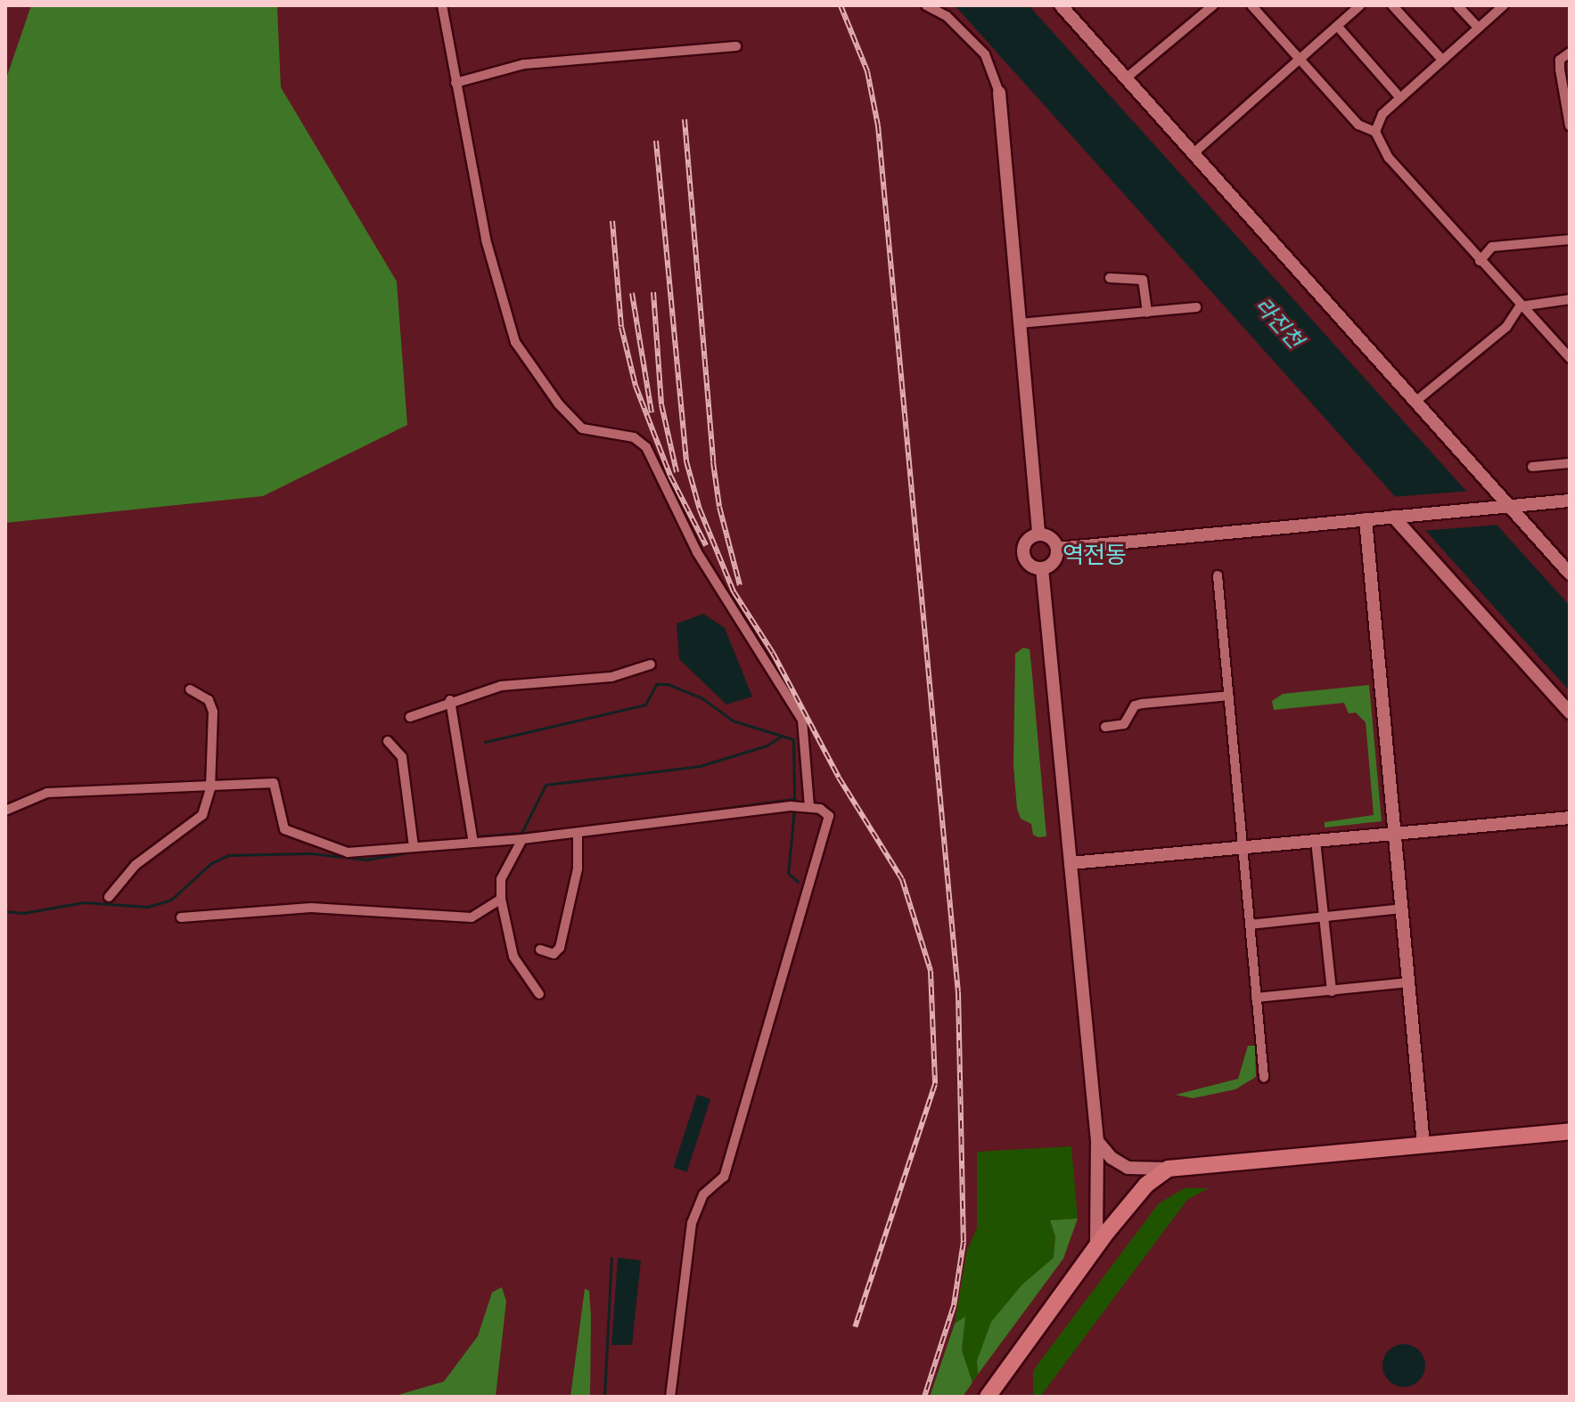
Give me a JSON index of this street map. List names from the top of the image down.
{
  "districts": ["역전동"],
  "water": ["라진천"]
}
